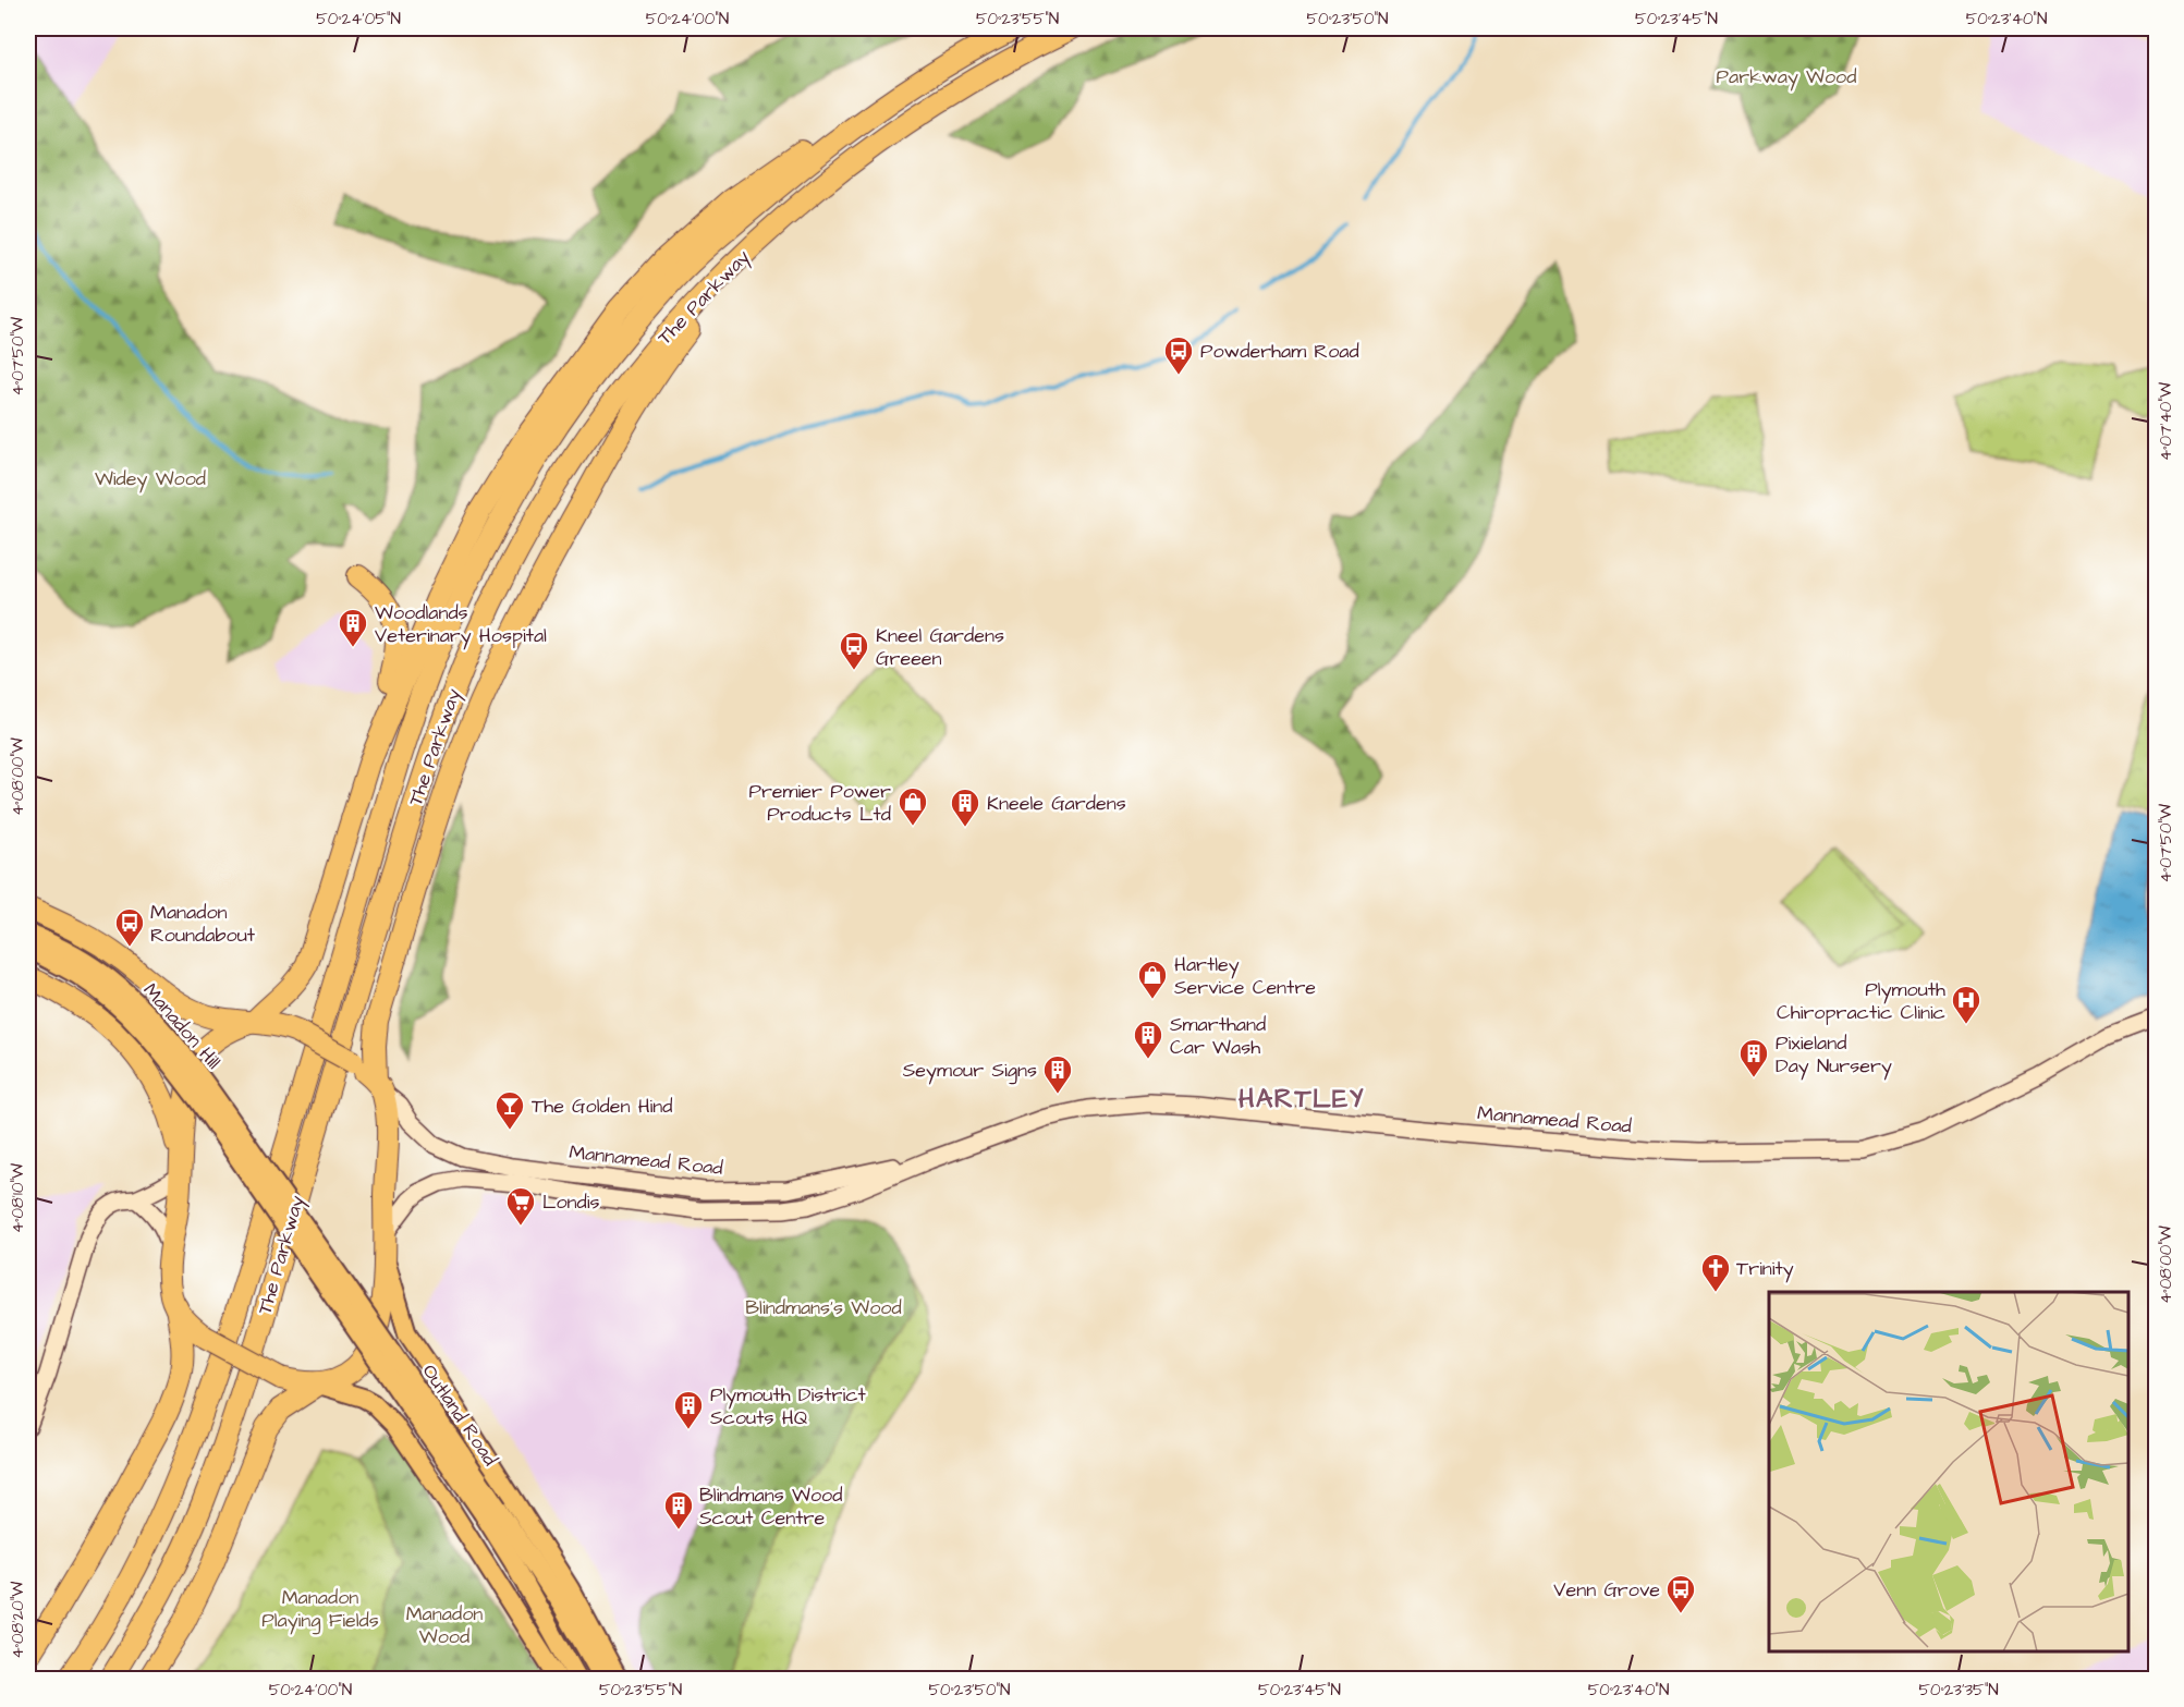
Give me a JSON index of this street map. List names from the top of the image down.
{
  "streets": {
    "highway": ["The Parkway"],
    "main road": ["Manadon Hill", "Mannamead Road", "Outland Road"]
  },
  "crossings": [
    ["Manadon Hill", "Outland Road"]
  ],
  "districts": ["HARTLEY"],
  "parks": [
    "Parkway Wood",
    "Widey Wood",
    "Blindmans's Wood",
    "Manadon Playing Fields",
    "Manadon Wood"
  ],
  "places": {
    "bus stop": [
      "Powderham Road",
      "Kneel Gardens Greeen",
      "Manadon Roundabout",
      "Venn Grove"
    ],
    "building": [
      "Woodlands Veterinary Hospital",
      "Kneele Gardens",
      "Smarthand Car Wash",
      "Pixieland Day Nursery",
      "Seymour Signs",
      "Plymouth District Scouts HQ",
      "Blindmans Wood Scout Centre"
    ],
    "shop": ["Premier Power Products Ltd", "Hartley Service Centre"],
    "hospital": ["Plymouth Chiropractic Clinic"],
    "bar": ["The Golden Hind"],
    "supermarket": ["Londis"],
    "church": ["Trinity"]
  },
  "coordinates": [
    "50°24'05\"N",
    "50°24'00\"N",
    "50°23'55\"N",
    "50°23'50\"N",
    "50°23'45\"N",
    "50°23'40\"N",
    "4°07'50\"W",
    "4°07'40\"W",
    "4°08'00\"W",
    "4°08'10\"W",
    "4°08'20\"W",
    "50°23'35\"N"
  ]
}
